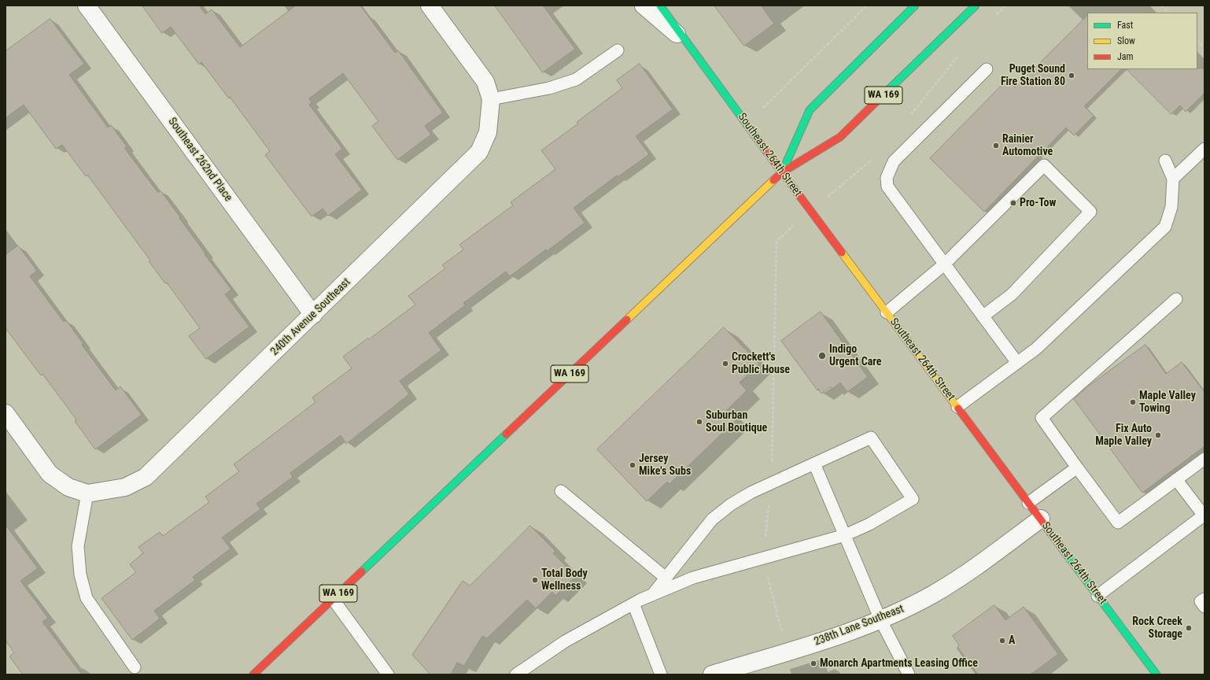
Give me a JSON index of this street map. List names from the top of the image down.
{
  "streets": {
    "main road": ["WA 169", "Southeast 264th Street"],
    "street": ["Southeast 262nd Place", "240th Avenue Southeast", "238th Lane Southeast"]
  },
  "crossings": [
    ["WA 169", "Southeast 264th Street"],
    ["Southeast 264th Street", "238th Lane Southeast"],
    ["Southeast 262nd Place", "240th Avenue Southeast"]
  ],
  "places": [
    "Puget Sound Fire Station 80",
    "Rainier Automotive",
    "Pro-Tow",
    "Indigo Urgent Care",
    "Crockett's Public House",
    "Maple Valley Towing",
    "Suburban Soul Boutique",
    "Fix Auto Maple Valley",
    "Jersey Mike's Subs",
    "Total Body Wellness",
    "Rock Creek Storage",
    "A",
    "Monarch Apartments Leasing Office"
  ],
  "legend": ["Fast", "Slow", "Jam"]
}
